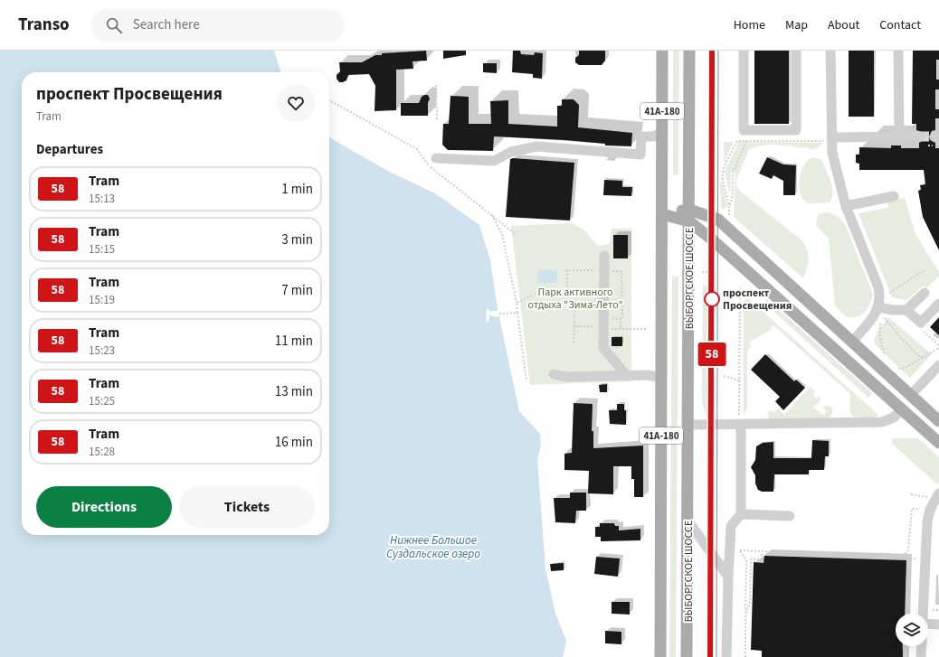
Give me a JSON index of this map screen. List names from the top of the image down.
{
  "streets": {
    "main road": ["41А-180", "ВЫБОРГСКОЕ ШОССЕ"]
  },
  "water": ["Нижнее Большое Суздальское озеро"],
  "parks": ["Парк активного отдыха \"Зима-Лето\""],
  "places": ["проспект Просвещения"],
  "lines": ["tram line 58"],
  "page": {
    "header": "Transo",
    "search": "Search here",
    "nav": [
      "Home",
      "Map",
      "About",
      "Contact"
    ],
    "on_map": "58",
    "heading": [
      ["проспект Просвещения", "Tram"],
      "Departures"
    ],
    "list": [
      {
        "mark": "58",
        "name": "Tram",
        "note": "15:13",
        "value": "1 min"
      },
      {
        "mark": "58",
        "name": "Tram",
        "note": "15:15",
        "value": "3 min"
      },
      {
        "mark": "58",
        "name": "Tram",
        "note": "15:19",
        "value": "7 min"
      },
      {
        "mark": "58",
        "name": "Tram",
        "note": "15:23",
        "value": "11 min"
      },
      {
        "mark": "58",
        "name": "Tram",
        "note": "15:25",
        "value": "13 min"
      },
      {
        "mark": "58",
        "name": "Tram",
        "note": "15:28",
        "value": "16 min"
      }
    ],
    "buttons": ["Directions", "Tickets"]
  }
}
